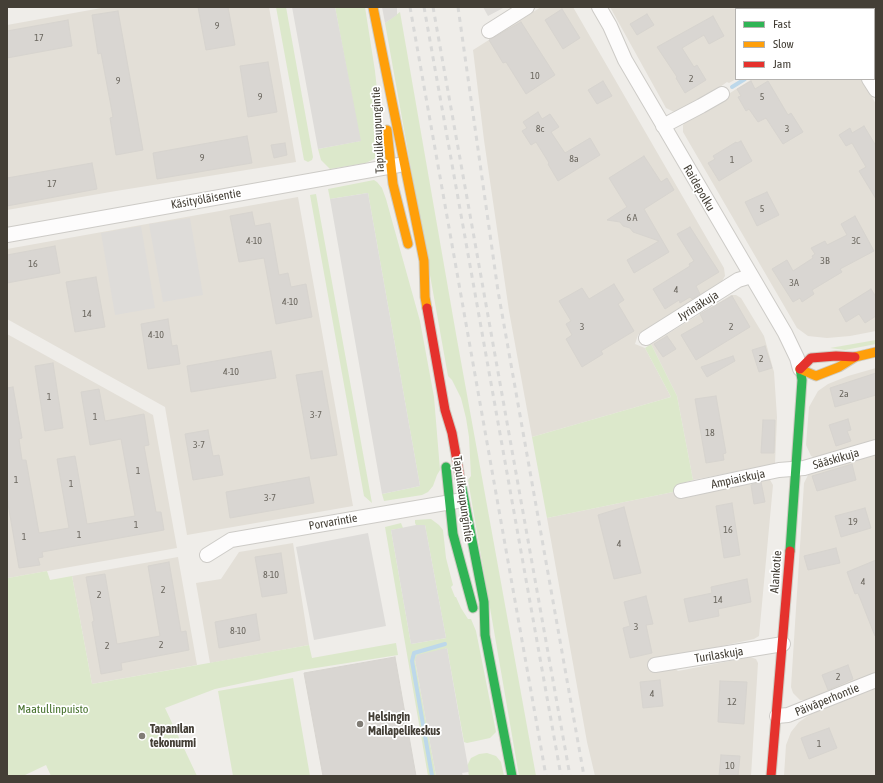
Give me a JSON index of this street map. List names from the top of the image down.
{
  "streets": {
    "main road": ["Tapulikaupungintie", "Alankotie"],
    "street": [
      "Raidepolku",
      "Käsityöläisentie",
      "Jyrinäkuja",
      "Sääskikuja",
      "Ampiaiskuja",
      "Porvarintie",
      "Turilaskuja",
      "Päiväperhontie"
    ]
  },
  "crossings": [
    ["Tapulikaupungintie", "Käsityöläisentie"],
    ["Tapulikaupungintie", "Porvarintie"],
    ["Raidepolku", "Jyrinäkuja"],
    ["Raidepolku", "Alankotie"],
    ["Sääskikuja", "Ampiaiskuja"],
    ["Sääskikuja", "Alankotie"],
    ["Ampiaiskuja", "Alankotie"],
    ["Alankotie", "Turilaskuja"],
    ["Alankotie", "Päiväperhontie"]
  ],
  "parks": ["Maatullinpuisto"],
  "places": ["Helsingin Mailapelikeskus", "Tapanilan tekonurmi"],
  "house_numbers": [
    "9",
    "17",
    "10",
    "2",
    "9",
    "9",
    "5",
    "8c",
    "3",
    "9",
    "8a",
    "1",
    "17",
    "5",
    "6 A",
    "4-10",
    "3C",
    "3B",
    "16",
    "3A",
    "4",
    "4-10",
    "14",
    "3",
    "2",
    "4-10",
    "2",
    "4-10",
    "2a",
    "1",
    "3-7",
    "1",
    "18",
    "3-7",
    "1",
    "1",
    "1",
    "3-7",
    "19",
    "1",
    "16",
    "1",
    "1",
    "4",
    "8-10",
    "4",
    "2",
    "2",
    "14",
    "3",
    "8-10",
    "2",
    "2",
    "2",
    "4",
    "12",
    "1",
    "10"
  ],
  "legend": ["Fast", "Slow", "Jam"]
}
